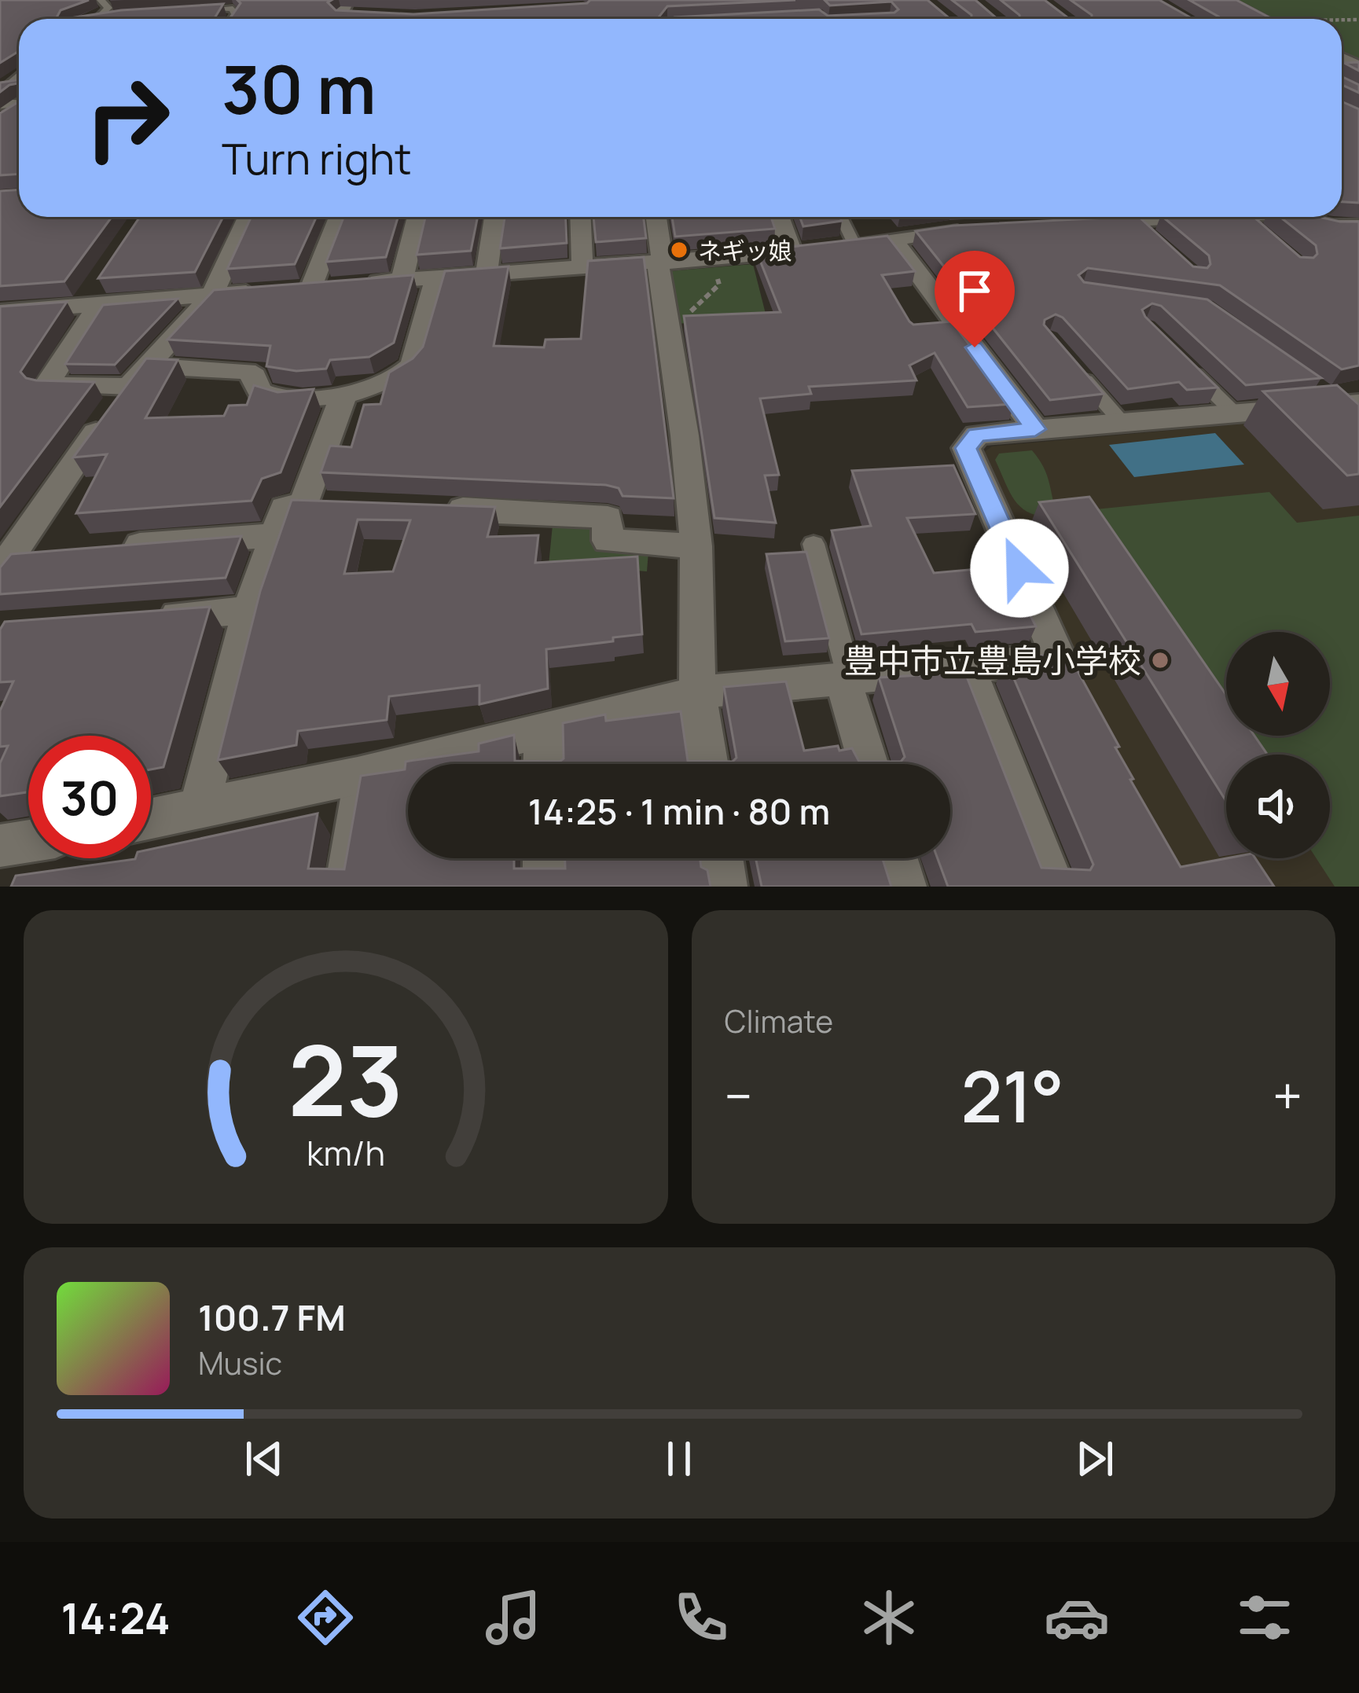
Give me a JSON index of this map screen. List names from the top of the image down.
{
  "places": ["ネギッ娘", "豊中市立豊島小学校"],
  "north": "bottom",
  "page": {
    "turn": ["30 m", "Turn right"],
    "limit": "30",
    "trip": "14:25 · 1 min · 80 m",
    "tile": "Climate",
    "heat": ["−", "21°", "+"],
    "song": ["100.7 FM", "Music"],
    "tabs": "14:24",
    "gauge": ["23", "km/h"]
  }
}
